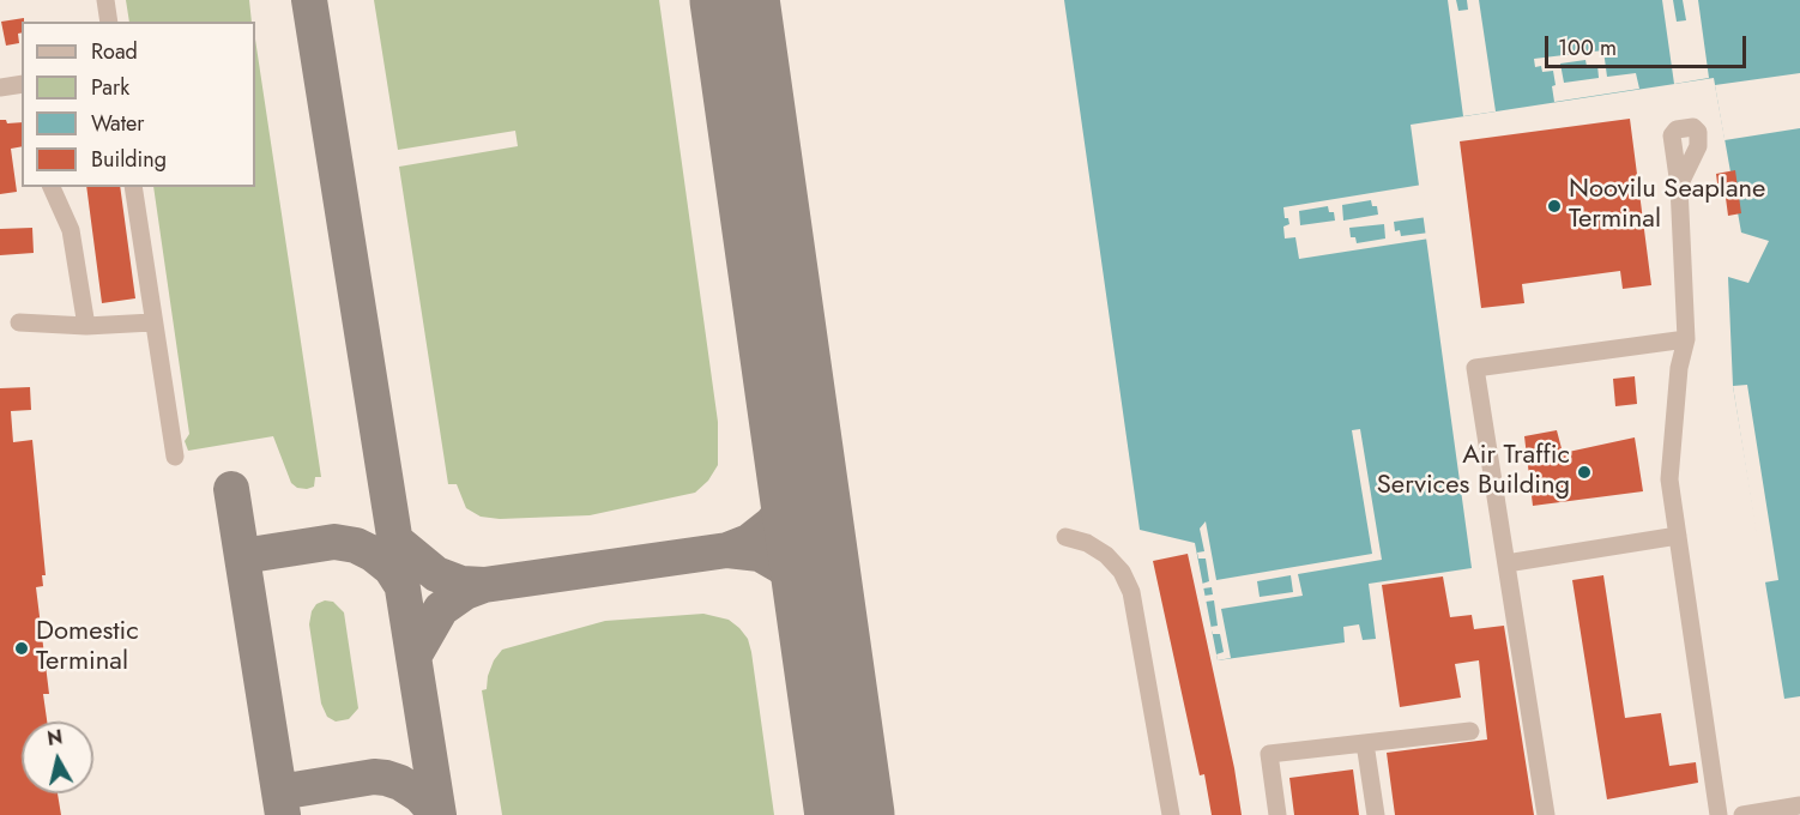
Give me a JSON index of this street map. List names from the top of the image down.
{
  "places": ["Noovilu Seaplane Terminal", "Air Traffic Services Building", "Domestic Terminal"],
  "legend": [
    "Road",
    "Park",
    "Water",
    "Building"
  ],
  "scale_bar": "100 m",
  "north": "top"
}
